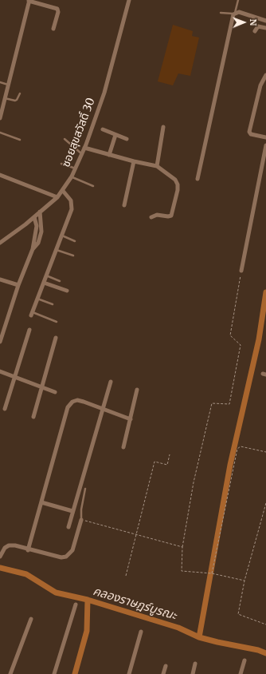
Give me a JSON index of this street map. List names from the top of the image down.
{
  "streets": {
    "street": ["ซอยสุขสวัสดิ์ 30"]
  },
  "water": ["คลองราษฎร์บูรณะ"],
  "north": "right"
}
